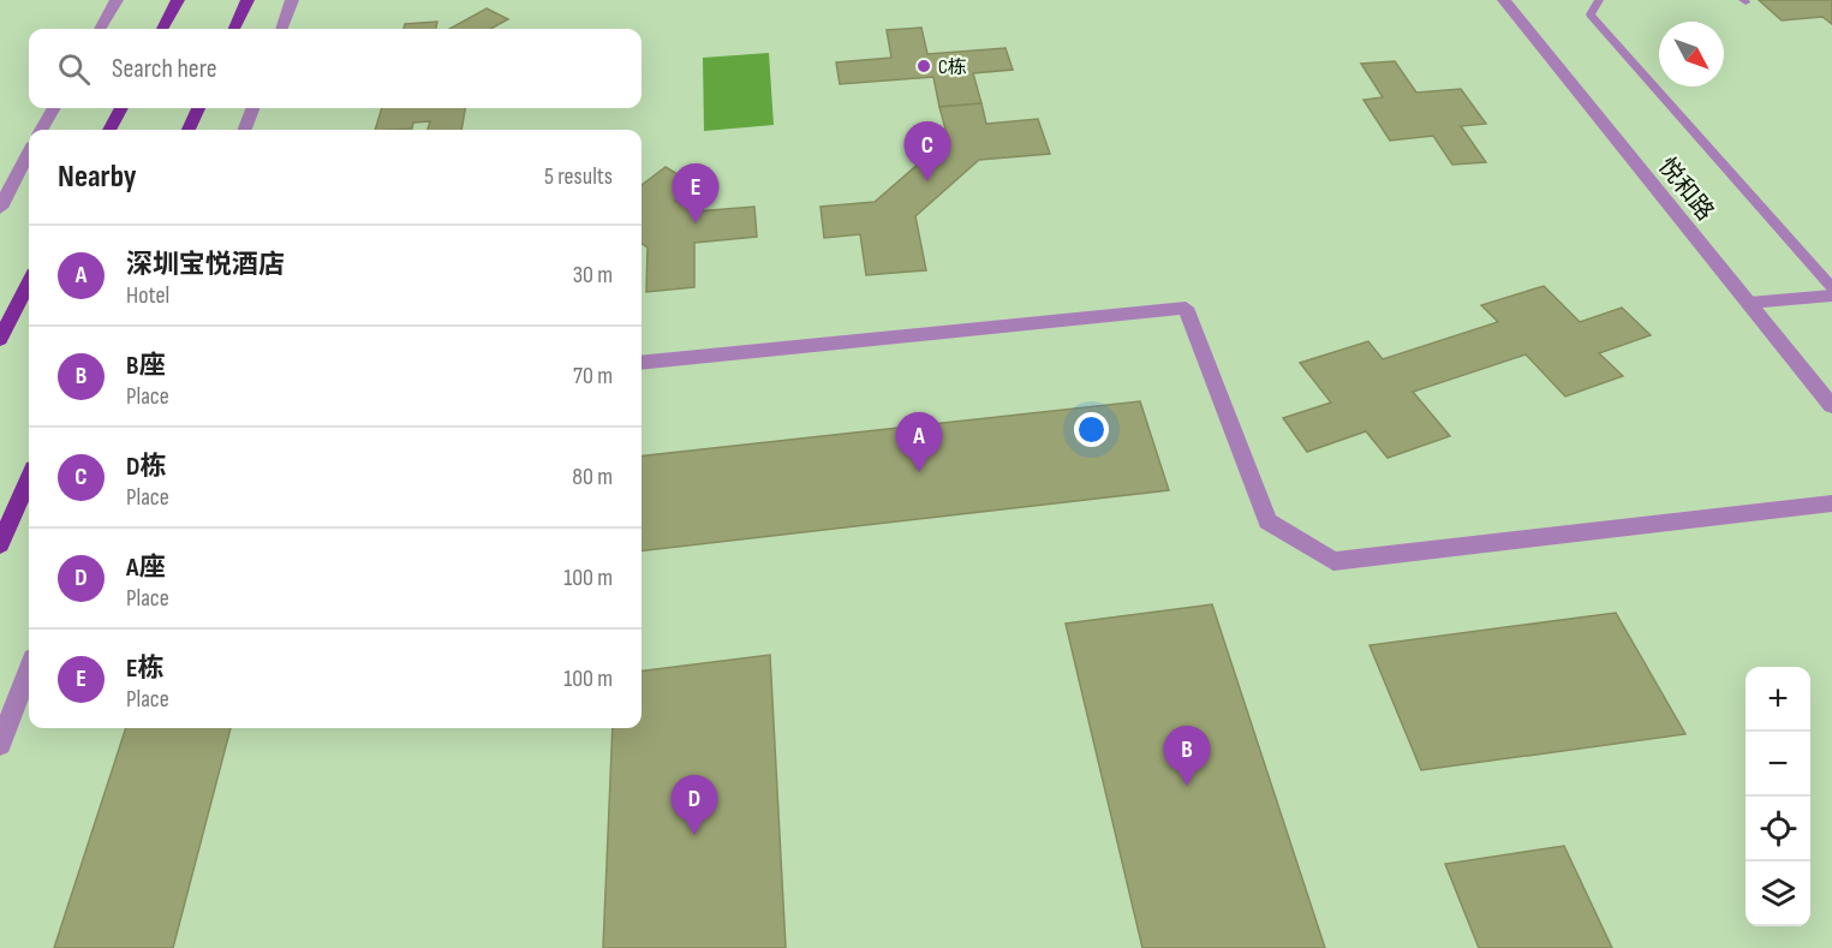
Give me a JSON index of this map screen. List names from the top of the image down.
{
  "streets": {
    "street": ["悦和路"]
  },
  "places": ["C栋"],
  "north": "bottom right",
  "page": {
    "search": "Search here",
    "pins": [
      "C",
      "E",
      "A",
      "B",
      "D"
    ],
    "heading": ["Nearby", "5 results"],
    "list": [
      {
        "mark": "A",
        "name": "深圳宝悦酒店",
        "note": "Hotel",
        "value": "30 m"
      },
      {
        "mark": "B",
        "name": "B座",
        "note": "Place",
        "value": "70 m"
      },
      {
        "mark": "C",
        "name": "D栋",
        "note": "Place",
        "value": "80 m"
      },
      {
        "mark": "D",
        "name": "A座",
        "note": "Place",
        "value": "100 m"
      },
      {
        "mark": "E",
        "name": "E栋",
        "note": "Place",
        "value": "100 m"
      }
    ],
    "map_buttons": ["+", "−"]
  }
}
